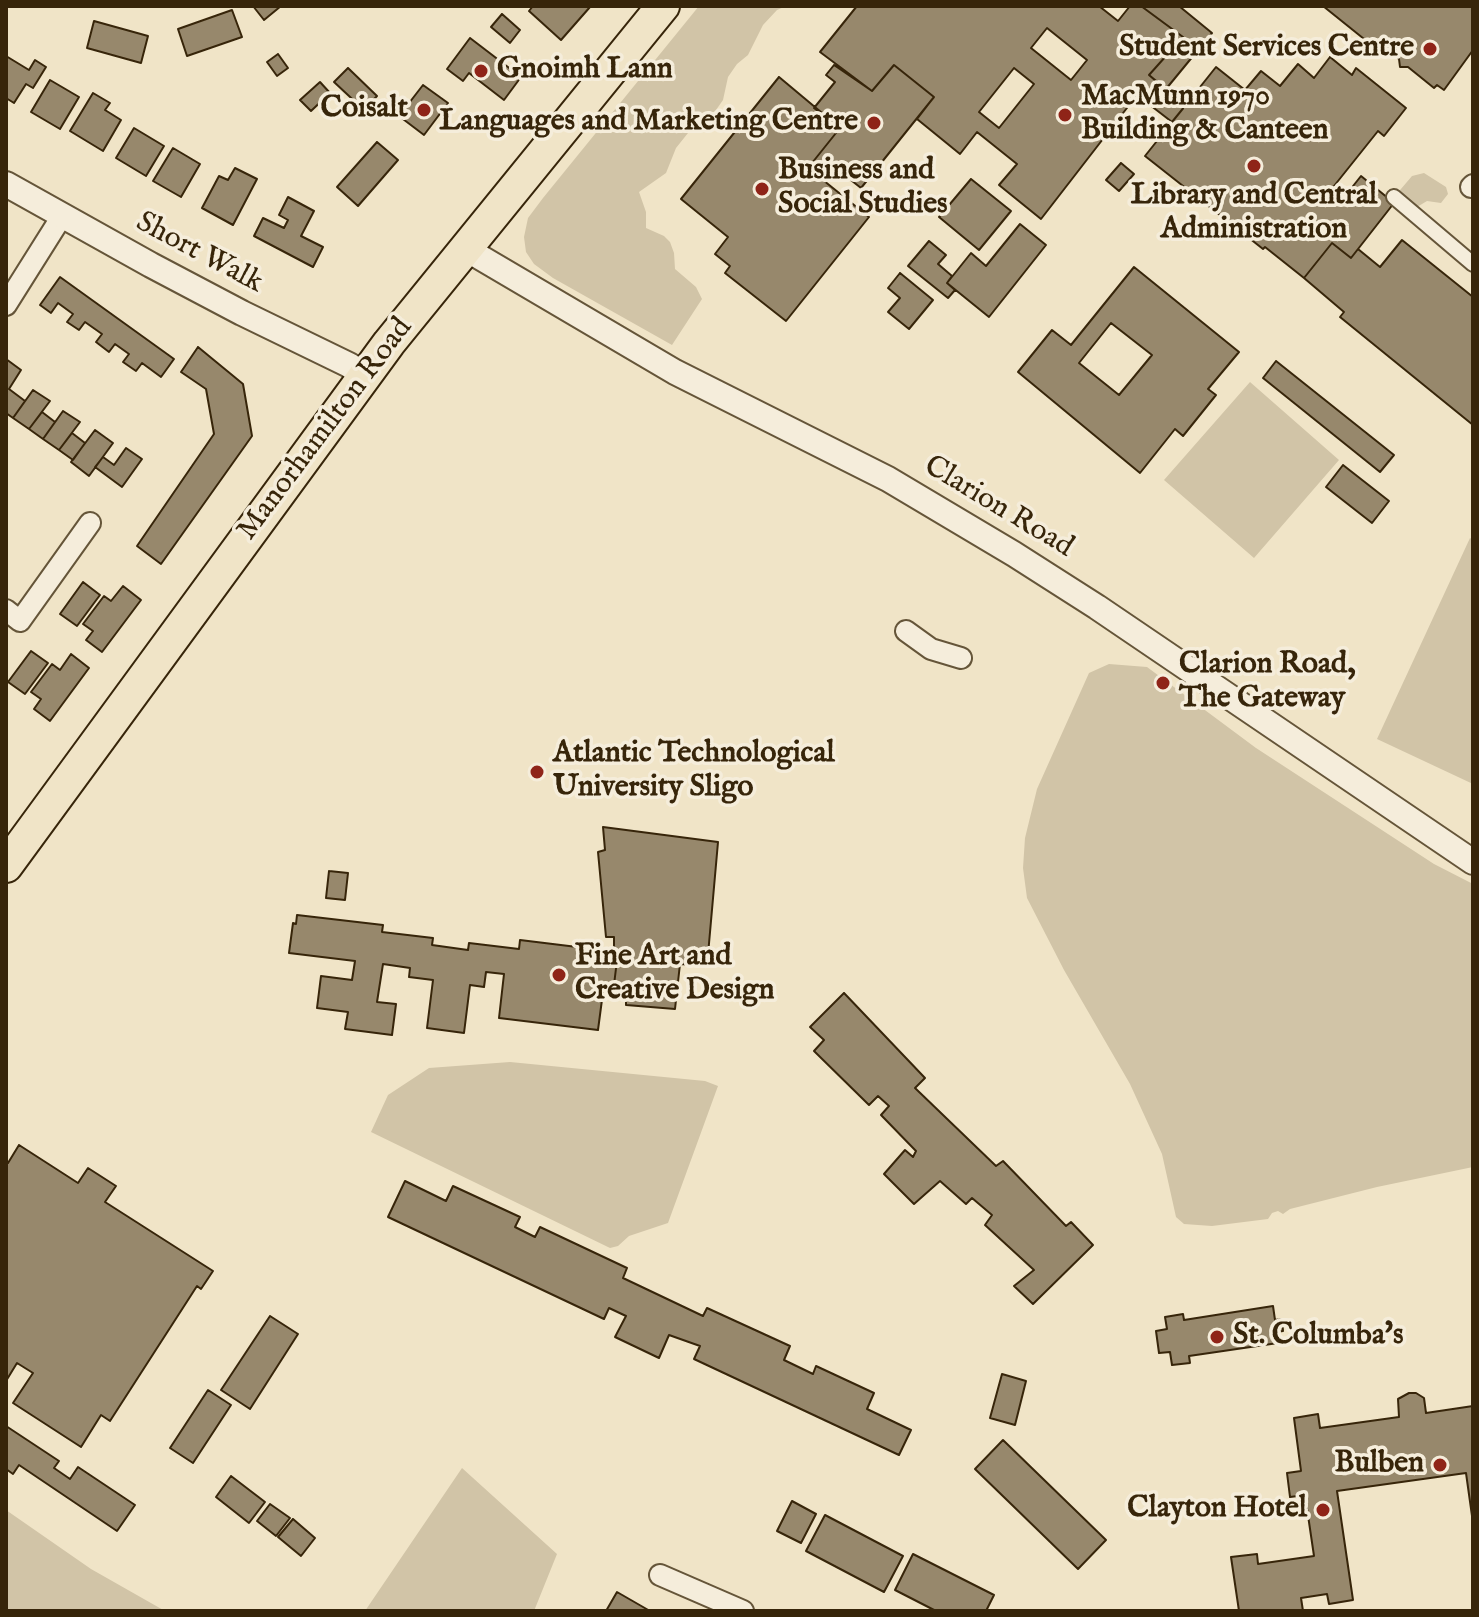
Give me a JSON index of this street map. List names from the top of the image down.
{
  "streets": {
    "highway": ["Manorhamilton Road"],
    "street": ["Short Walk", "Clarion Road"]
  },
  "crossings": [
    ["Short Walk", "Manorhamilton Road"],
    ["Manorhamilton Road", "Clarion Road"]
  ],
  "places": [
    "Student Services Centre",
    "Gnoimh Lann",
    "Coisalt",
    "MacMunn 1970 Building & Canteen",
    "Languages and Marketing Centre",
    "Library and Central Administration",
    "Business and Social Studies",
    "Clarion Road, The Gateway",
    "Atlantic Technological University Sligo",
    "Fine Art and Creative Design",
    "St. Columba's",
    "Bulben",
    "Clayton Hotel"
  ]
}
